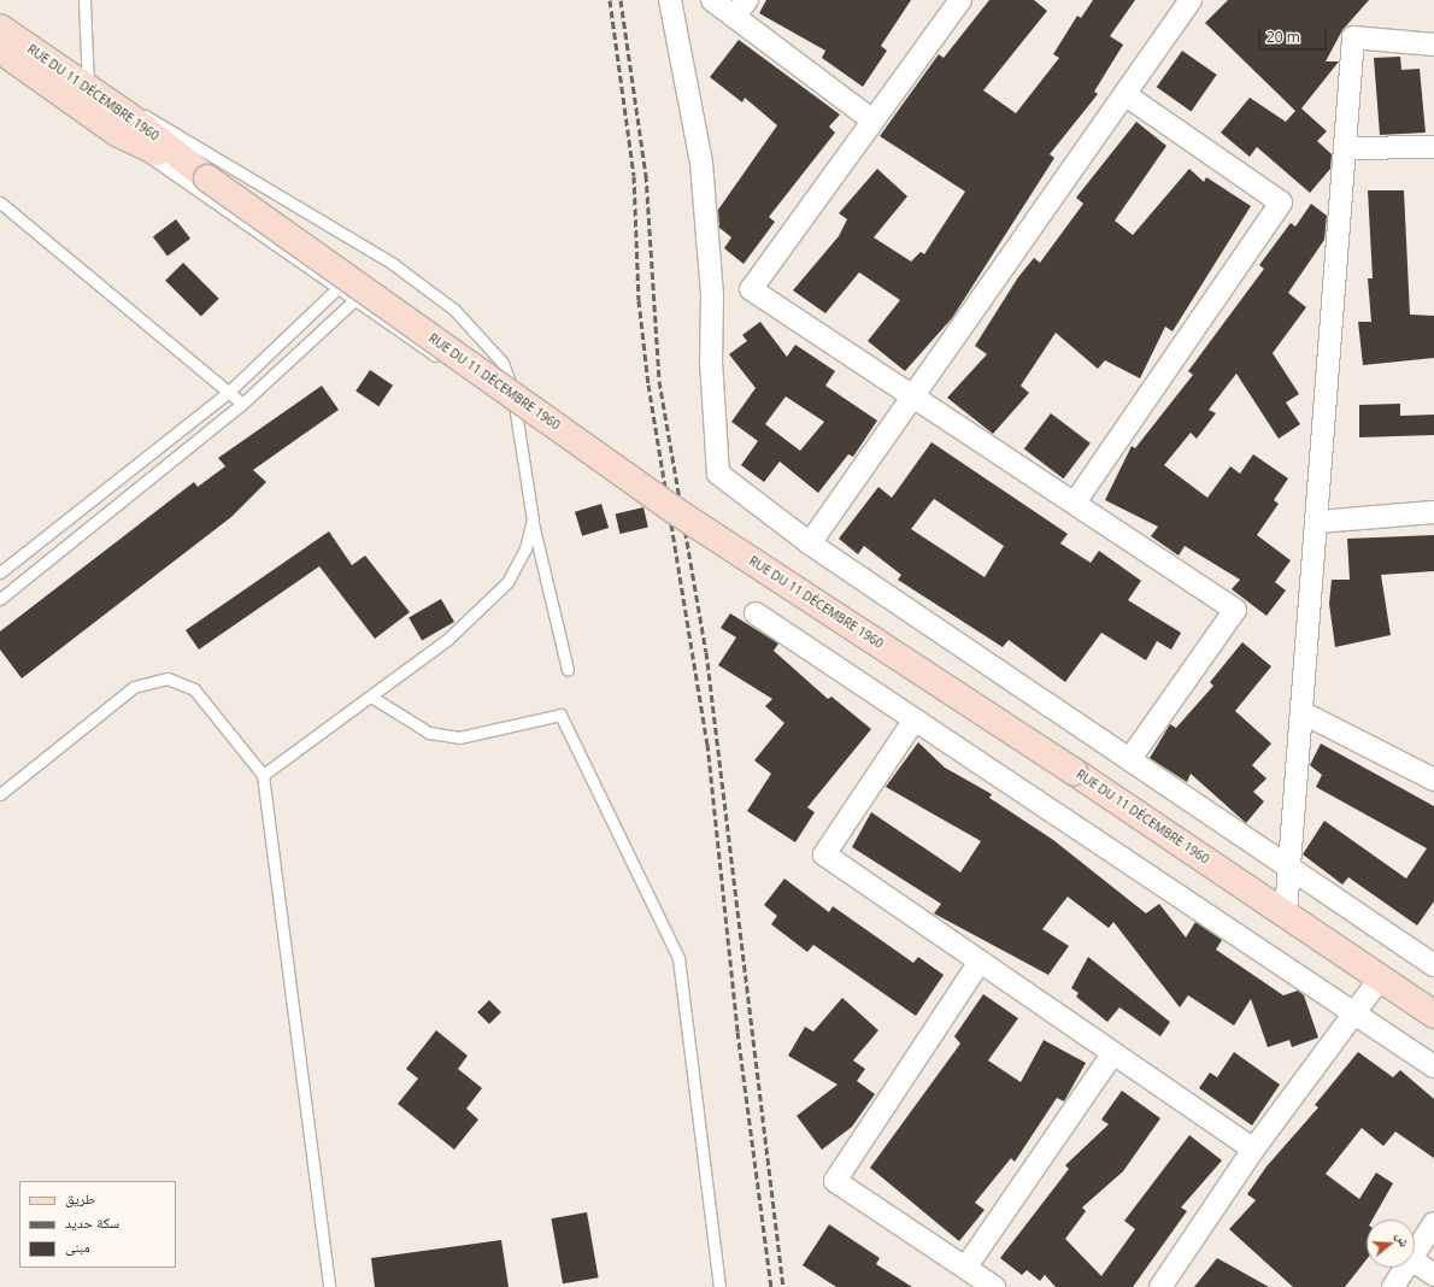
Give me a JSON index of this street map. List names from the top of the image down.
{
  "streets": {
    "main road": ["RUE DU 11 DÉCEMBRE 1960"]
  },
  "legend": ["طريق", "سكة حديد", "مبنى"],
  "scale_bar": "20 m",
  "north": "right"
}
